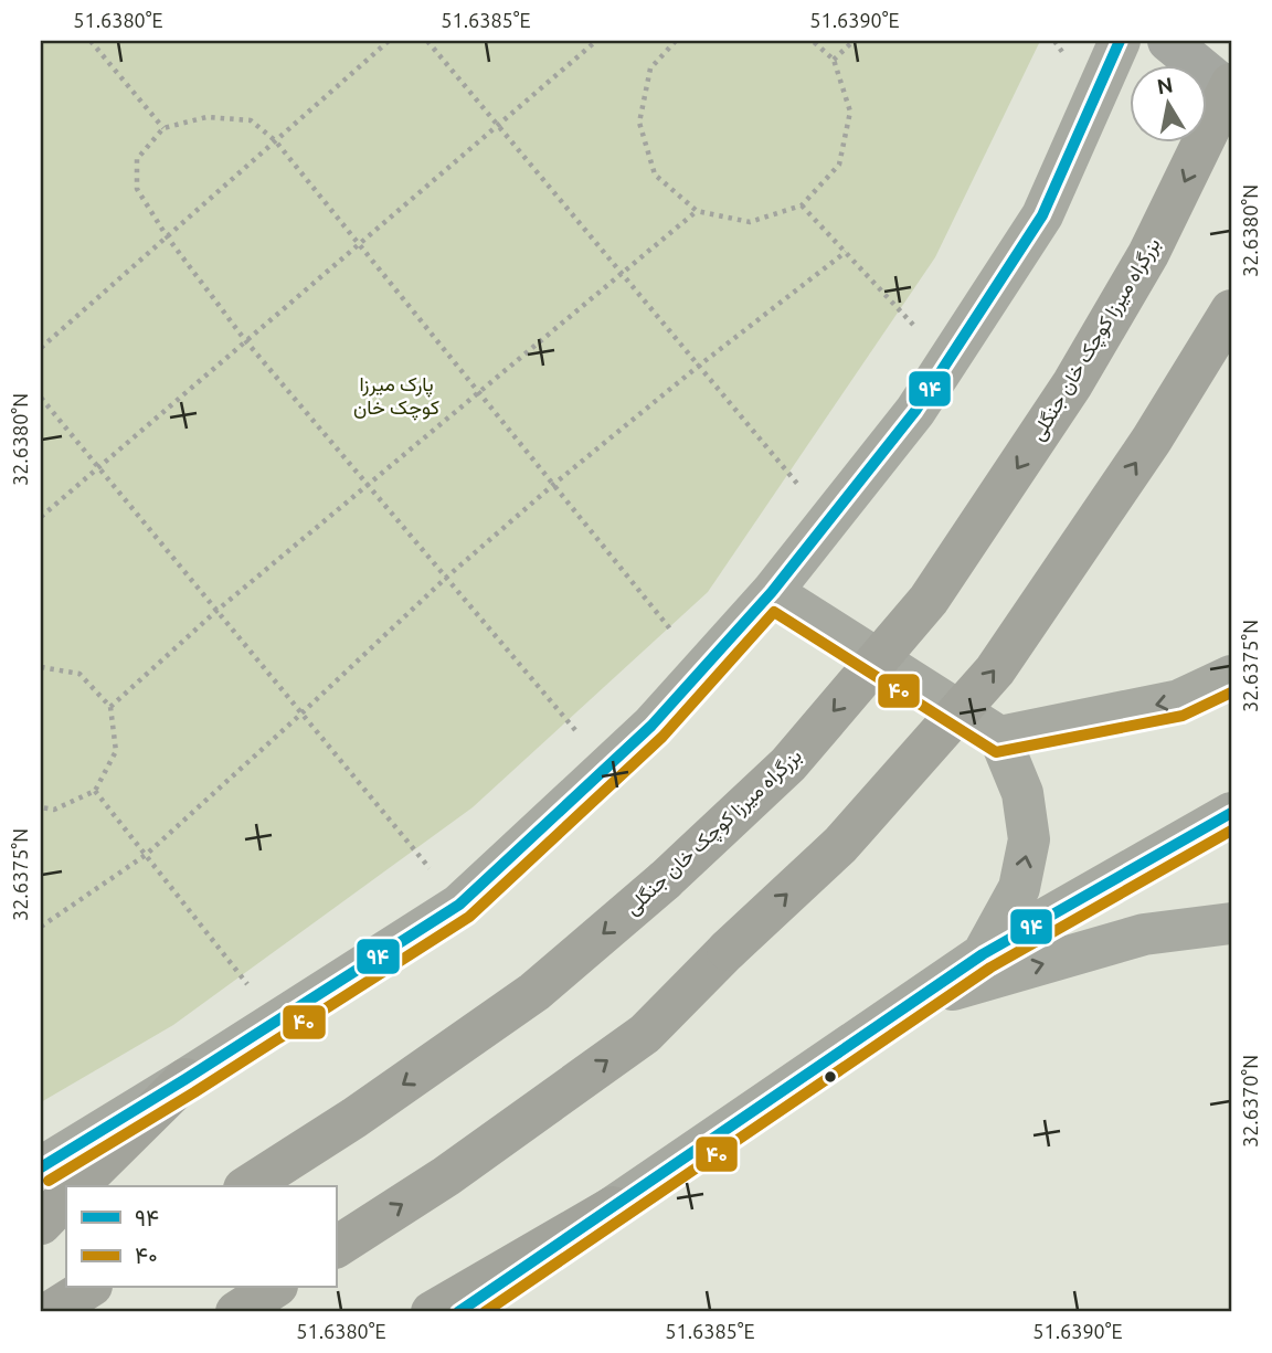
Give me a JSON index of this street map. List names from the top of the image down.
{
  "streets": {
    "highway": ["بزرگراه میرزا کوچک خان جنگلی"]
  },
  "parks": ["پارک میرزا کوچک خان"],
  "lines": ["transit line ۹۴", "transit line ۴۰"],
  "legend": ["۹۴", "۴۰"],
  "north": "top",
  "coordinates": [
    "51.6380°E",
    "51.6385°E",
    "51.6390°E",
    "32.6380°N",
    "32.6375°N",
    "32.6370°N"
  ]
}
